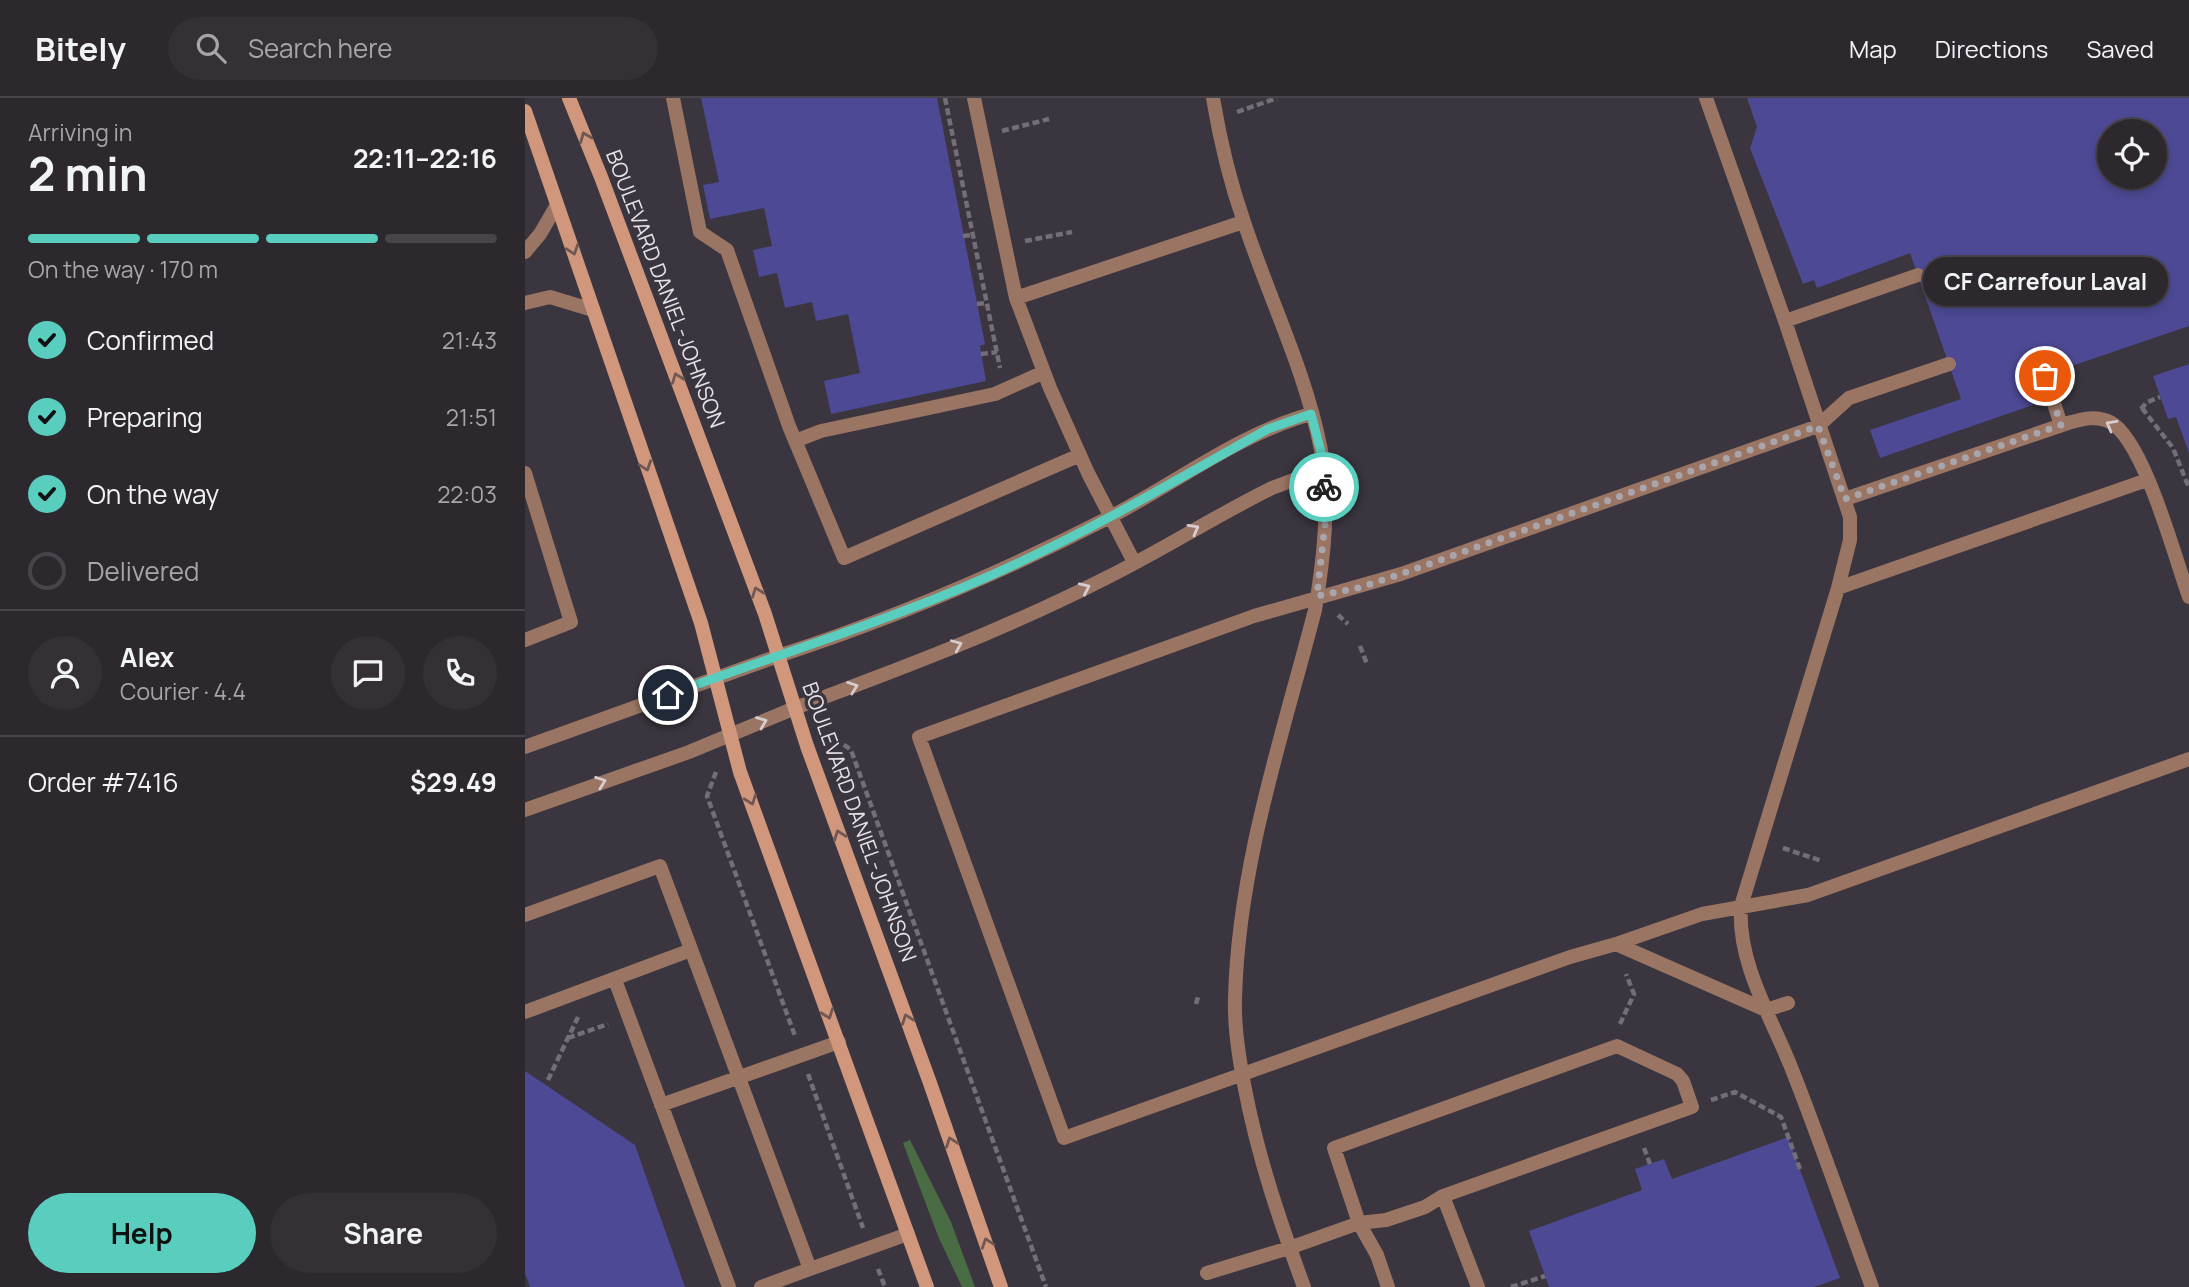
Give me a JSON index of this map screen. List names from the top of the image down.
{
  "streets": {
    "street": ["BOULEVARD DANIEL-JOHNSON"]
  },
  "places": ["CF Carrefour Laval"],
  "page": {
    "header": "Bitely",
    "search": "Search here",
    "nav": ["Map", "Directions", "Saved"],
    "heading": ["2 min", "Arriving in", "22:11–22:16"],
    "panel": [
      "Alex",
      "Courier · 4.4",
      "Order #7416",
      "$29.49"
    ],
    "bar": "On the way · 170 m",
    "bubble": "CF Carrefour Laval",
    "list": [
      ["Confirmed", "21:43"],
      ["Preparing", "21:51"],
      ["On the way", "22:03"],
      "Delivered"
    ],
    "buttons": ["Help", "Share"]
  }
}
